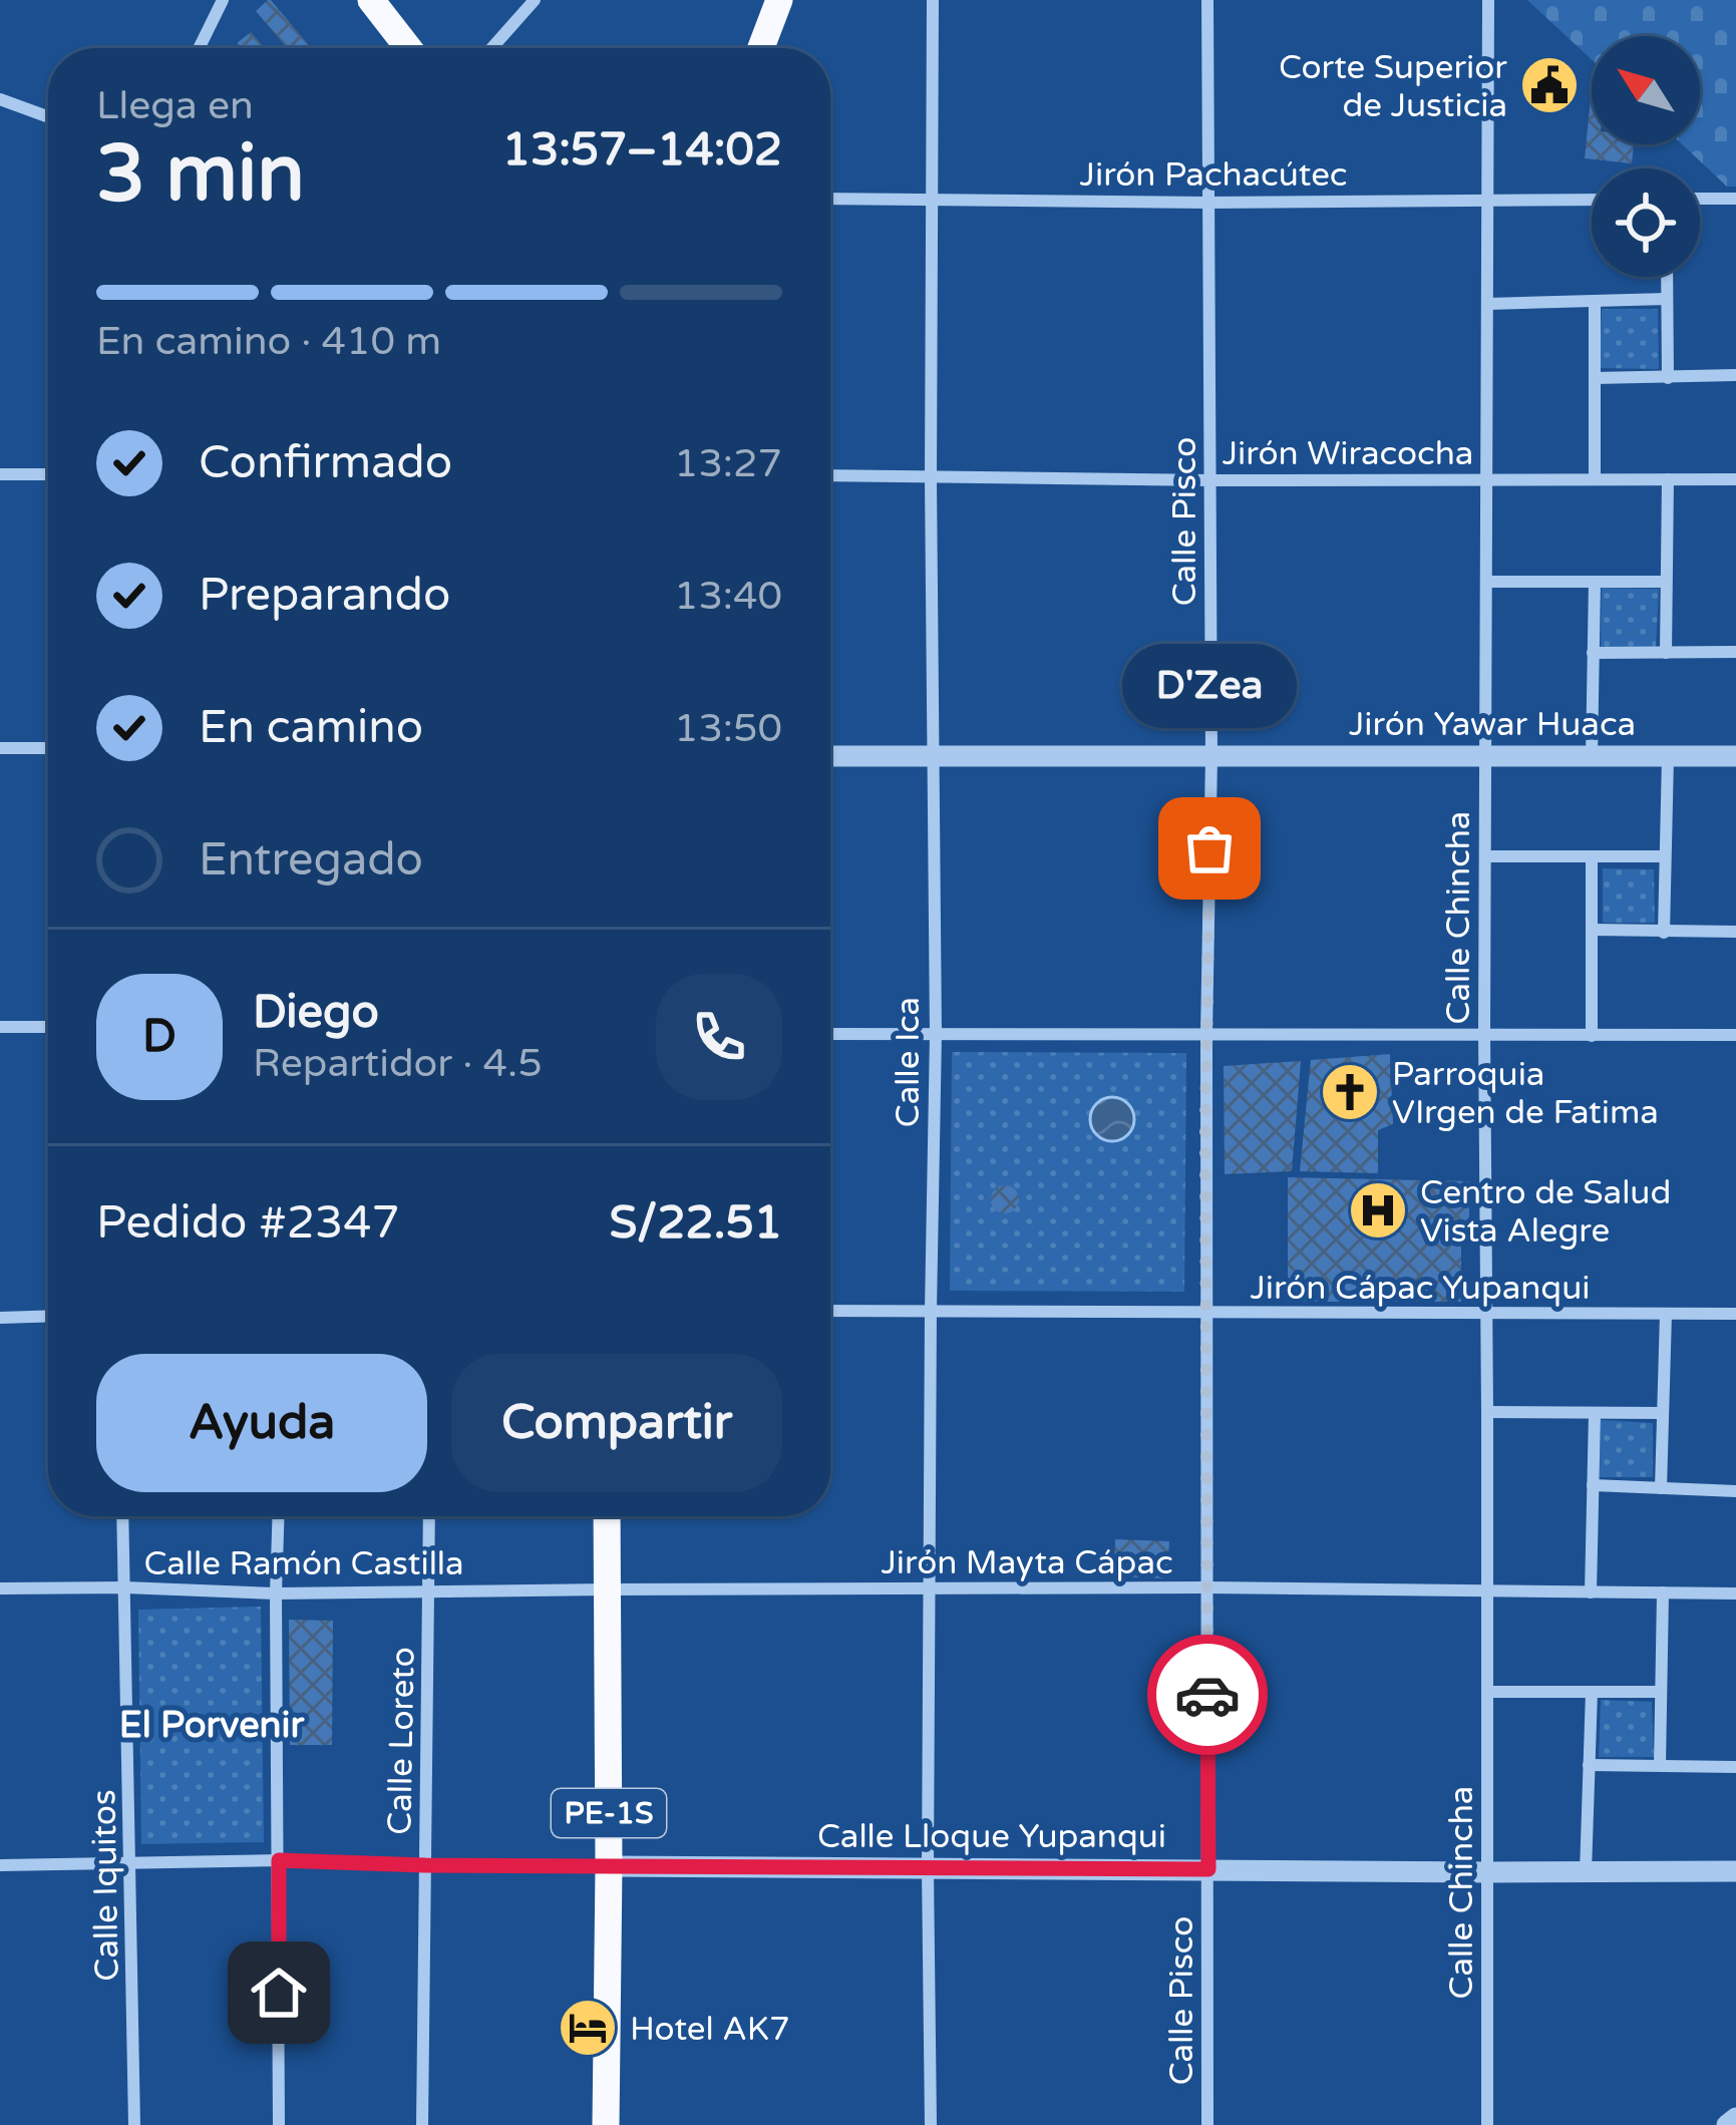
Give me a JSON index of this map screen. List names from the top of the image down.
{
  "streets": {
    "highway": ["PE-1S"],
    "street": [
      "Jirón Pachacútec",
      "Jirón Wiracocha",
      "Calle Pisco",
      "Jirón Yawar Huaca",
      "Calle Chincha",
      "Calle Ica",
      "Jirón Cápac Yupanqui",
      "Jirón Mayta Cápac",
      "Calle Ramón Castilla",
      "Calle Loreto",
      "Calle Lloque Yupanqui",
      "Calle Iquitos"
    ]
  },
  "crossings": [
    ["Jirón Pachacútec", "Calle Pisco"],
    ["Jirón Pachacútec", "Calle Chincha"],
    ["Jirón Pachacútec", "Calle Ica"],
    ["Jirón Wiracocha", "Calle Pisco"],
    ["Jirón Wiracocha", "Calle Chincha"],
    ["Jirón Wiracocha", "Calle Ica"],
    ["Calle Pisco", "Jirón Yawar Huaca"],
    ["Calle Pisco", "Jirón Cápac Yupanqui"],
    ["Calle Pisco", "Jirón Mayta Cápac"],
    ["Calle Pisco", "Calle Lloque Yupanqui"],
    ["Jirón Yawar Huaca", "Calle Chincha"],
    ["Jirón Yawar Huaca", "Calle Ica"],
    ["Calle Chincha", "Jirón Cápac Yupanqui"],
    ["Calle Chincha", "Jirón Mayta Cápac"],
    ["Calle Chincha", "Calle Lloque Yupanqui"],
    ["Calle Ica", "Jirón Cápac Yupanqui"],
    ["Calle Ica", "Jirón Mayta Cápac"],
    ["Calle Ica", "Calle Lloque Yupanqui"],
    ["Jirón Mayta Cápac", "Calle Ramón Castilla"],
    ["Jirón Mayta Cápac", "PE-1S"],
    ["Calle Ramón Castilla", "Calle Loreto"],
    ["Calle Ramón Castilla", "PE-1S"],
    ["Calle Ramón Castilla", "Calle Iquitos"],
    ["PE-1S", "Calle Lloque Yupanqui"]
  ],
  "districts": ["El Porvenir"],
  "places": {
    "public building": ["Corte Superior de Justicia"],
    "other": ["D'Zea"],
    "church": ["Parroquia VIrgen de Fatima"],
    "hospital": ["Centro de Salud Vista Alegre"],
    "hotel": ["Hotel AK7"]
  },
  "north": "top left",
  "page": {
    "heading": ["3 min", "Llega en", "13:57–14:02"],
    "panel": [
      "Diego",
      "Repartidor · 4.5",
      "Pedido #2347",
      "S/22.51"
    ],
    "bar": "En camino · 410 m",
    "list": [
      ["Confirmado", "13:27"],
      ["Preparando", "13:40"],
      ["En camino", "13:50"],
      "Entregado"
    ],
    "bubble": "D'Zea",
    "round": "D",
    "buttons": ["Ayuda", "Compartir"]
  }
}
